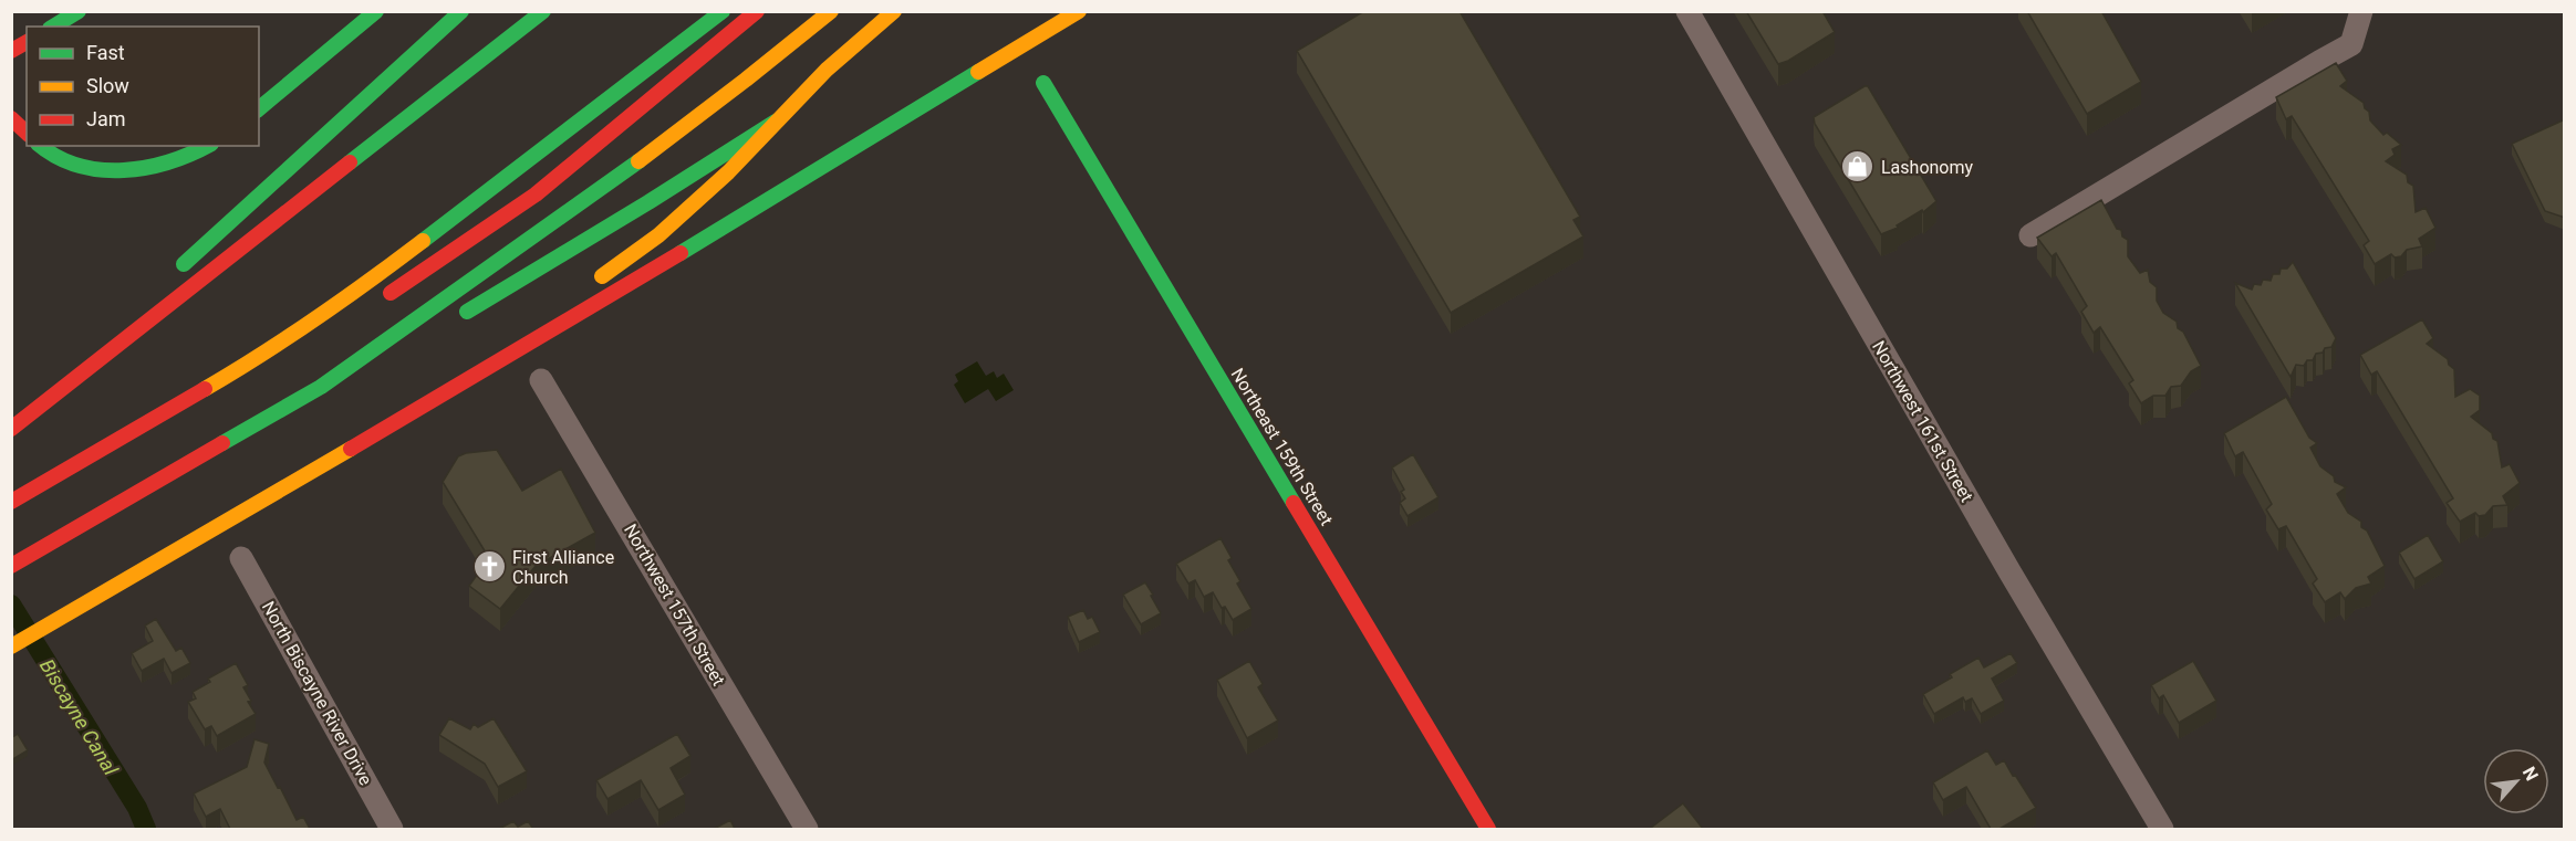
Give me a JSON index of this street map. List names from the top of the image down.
{
  "streets": {
    "main road": ["Northeast 159th Street"],
    "street": ["Northwest 161st Street", "Northwest 157th Street", "North Biscayne River Drive"]
  },
  "water": ["Biscayne Canal"],
  "places": {
    "shop": ["Lashonomy"],
    "church": ["First Alliance Church"]
  },
  "legend": ["Fast", "Slow", "Jam"],
  "north": "top right"
}
